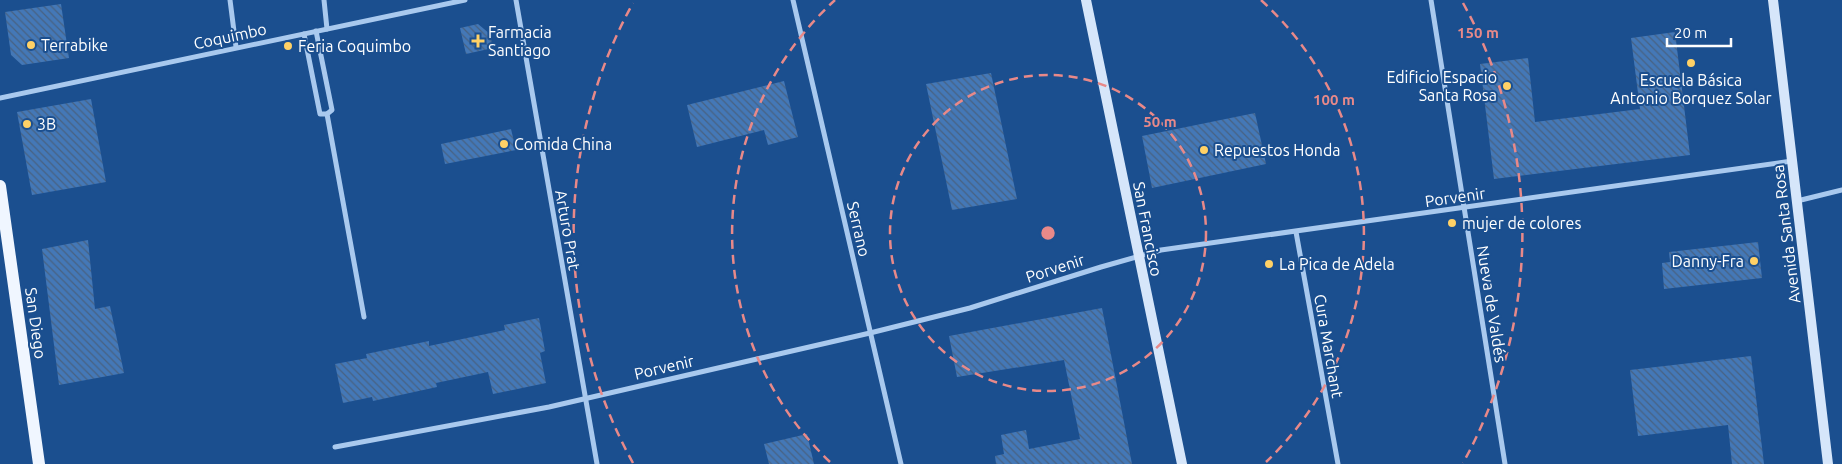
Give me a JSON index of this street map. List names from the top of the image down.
{
  "streets": {
    "main road": ["San Francisco", "Avenida Santa Rosa", "San Diego"],
    "street": [
      "Coquimbo",
      "Porvenir",
      "Serrano",
      "Arturo Prat",
      "Nueva de Valdés",
      "Cura Marchant"
    ]
  },
  "crossings": [
    ["Porvenir", "Serrano"],
    ["Porvenir", "San Francisco"],
    ["Porvenir", "Arturo Prat"],
    ["Porvenir", "Avenida Santa Rosa"],
    ["Porvenir", "Nueva de Valdés"],
    ["Porvenir", "Cura Marchant"]
  ],
  "places": {
    "health": ["Farmacia Santiago"],
    "other": [
      "Terrabike",
      "Feria Coquimbo",
      "Escuela Básica Antonio Borquez Solar",
      "Edificio Espacio Santa Rosa",
      "3B",
      "Comida China",
      "Repuestos Honda",
      "mujer de colores",
      "Danny-Fra",
      "La Pica de Adela"
    ]
  },
  "scale_bar": "20 m",
  "rings": ["150 m", "100 m", "50 m"]
}
